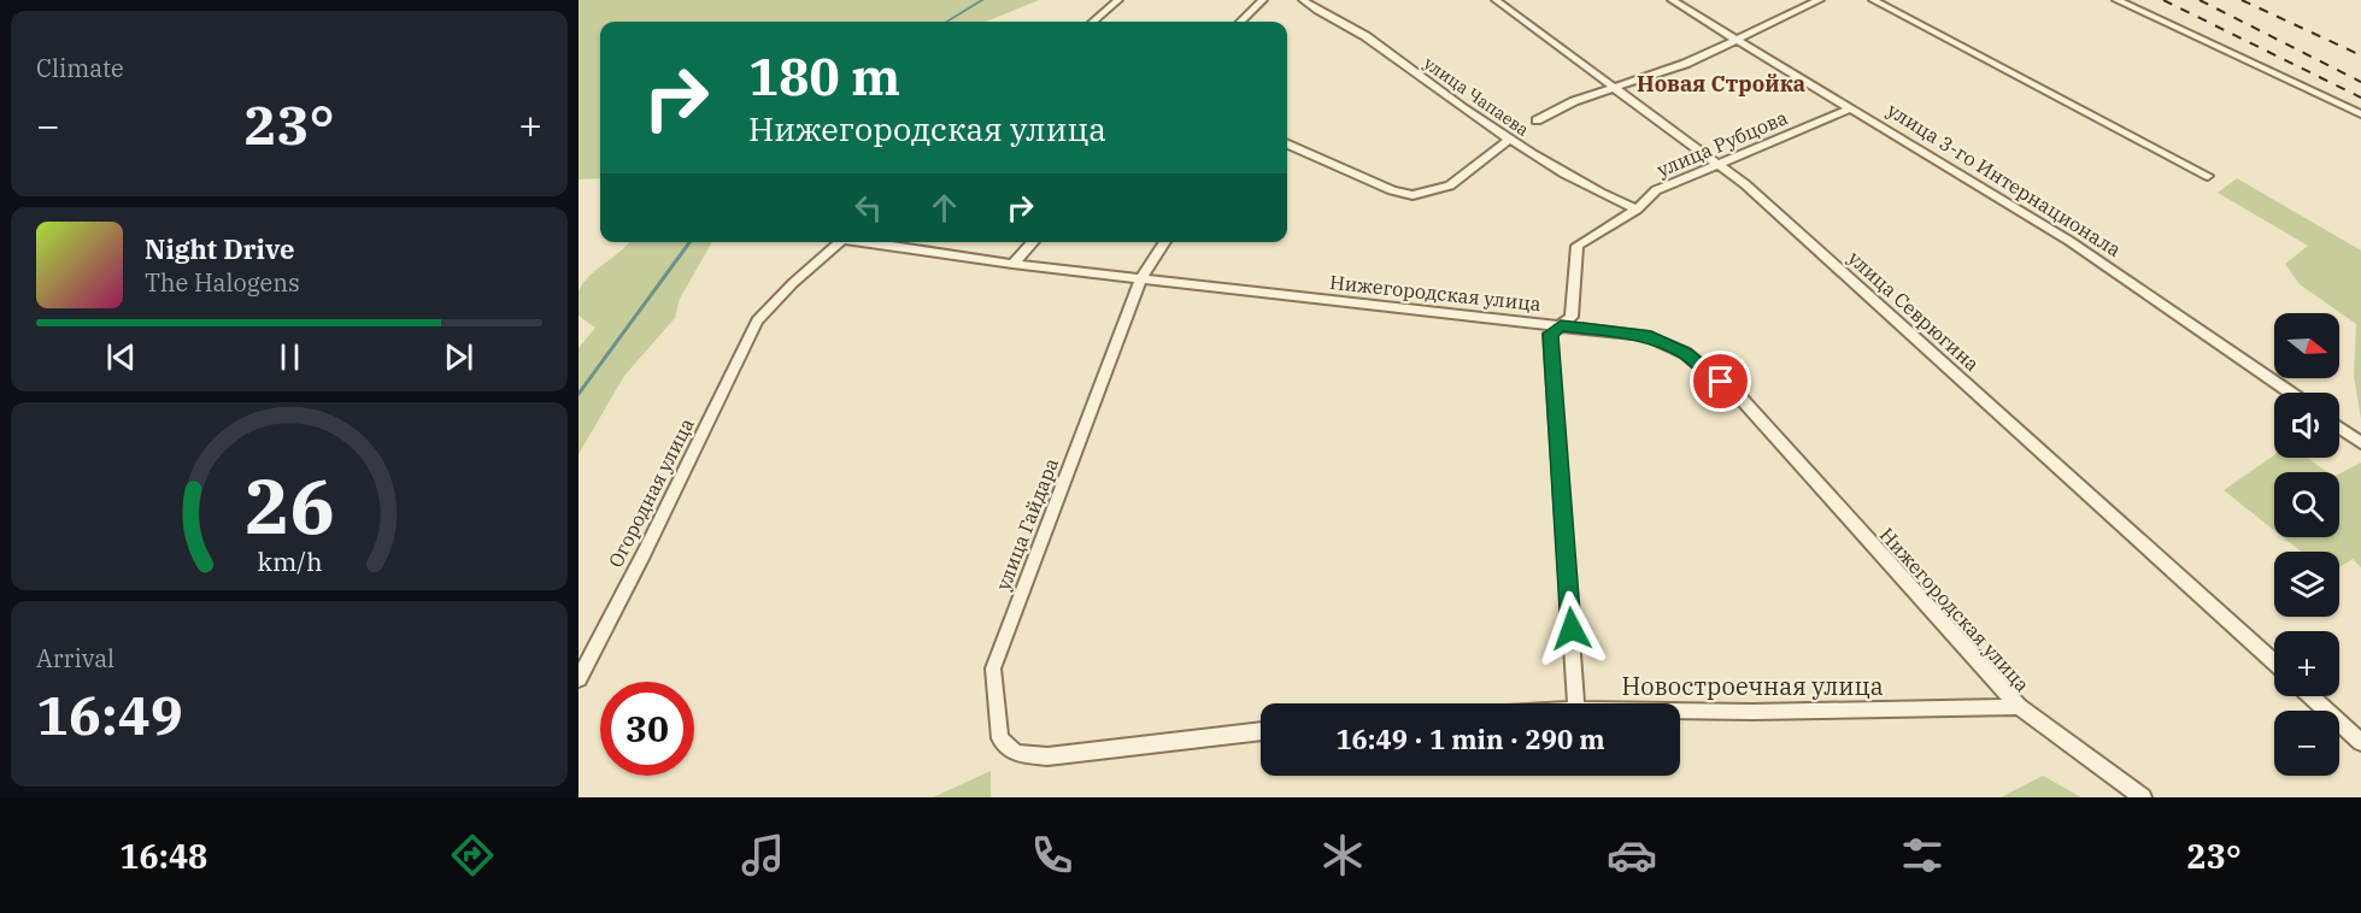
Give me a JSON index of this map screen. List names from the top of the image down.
{
  "streets": {
    "street": [
      "улица Чапаева",
      "улица Рубцова",
      "улица 3-го Интернационала",
      "Нижегородская улица",
      "улица Севрюгина",
      "Огородная улица",
      "улица Гайдара",
      "Новостроечная улица"
    ]
  },
  "crossings": [
    ["улица Чапаева", "улица Рубцова"],
    ["улица Рубцова", "улица 3-го Интернационала"],
    ["улица Рубцова", "Нижегородская улица"],
    ["улица Рубцова", "улица Севрюгина"],
    ["Нижегородская улица", "улица Гайдара"],
    ["Нижегородская улица", "Новостроечная улица"]
  ],
  "districts": ["Новая Стройка"],
  "north": "right",
  "page": {
    "tile": [
      "Climate",
      ["Arrival", "16:49"]
    ],
    "turn": ["180 m", "Нижегородская улица"],
    "heat": ["−", "23°", "+"],
    "song": ["Night Drive", "The Halogens"],
    "map_buttons": ["+", "−"],
    "limit": "30",
    "trip": "16:49 · 1 min · 290 m",
    "tabs": ["16:48", "23°"],
    "gauge": ["26", "km/h"]
  }
}
